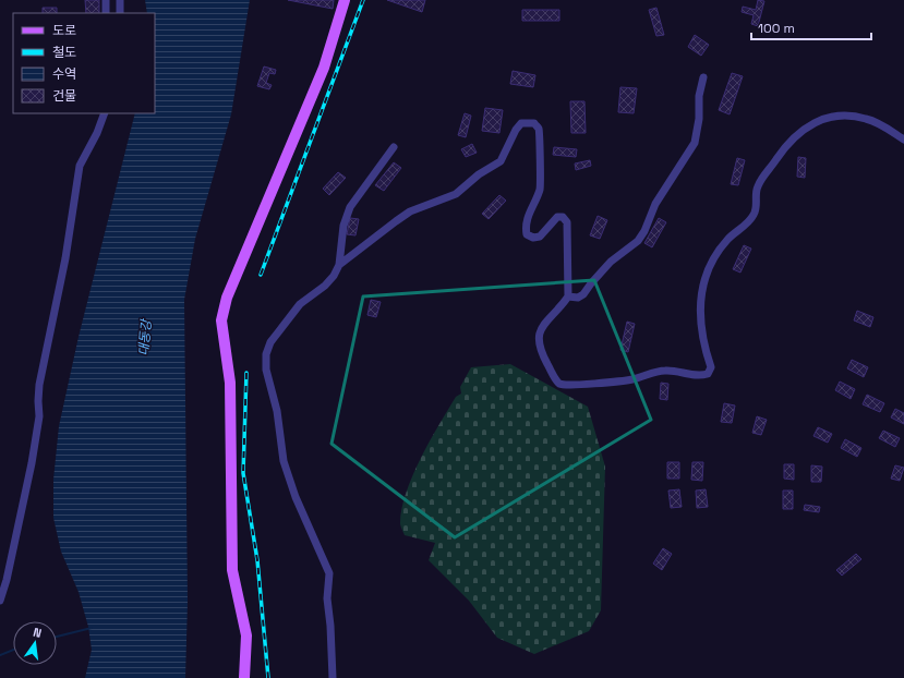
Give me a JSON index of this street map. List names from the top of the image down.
{
  "water": ["대동강"],
  "legend": [
    "도로",
    "철도",
    "수역",
    "건물"
  ],
  "scale_bar": "100 m",
  "north": "top"
}
